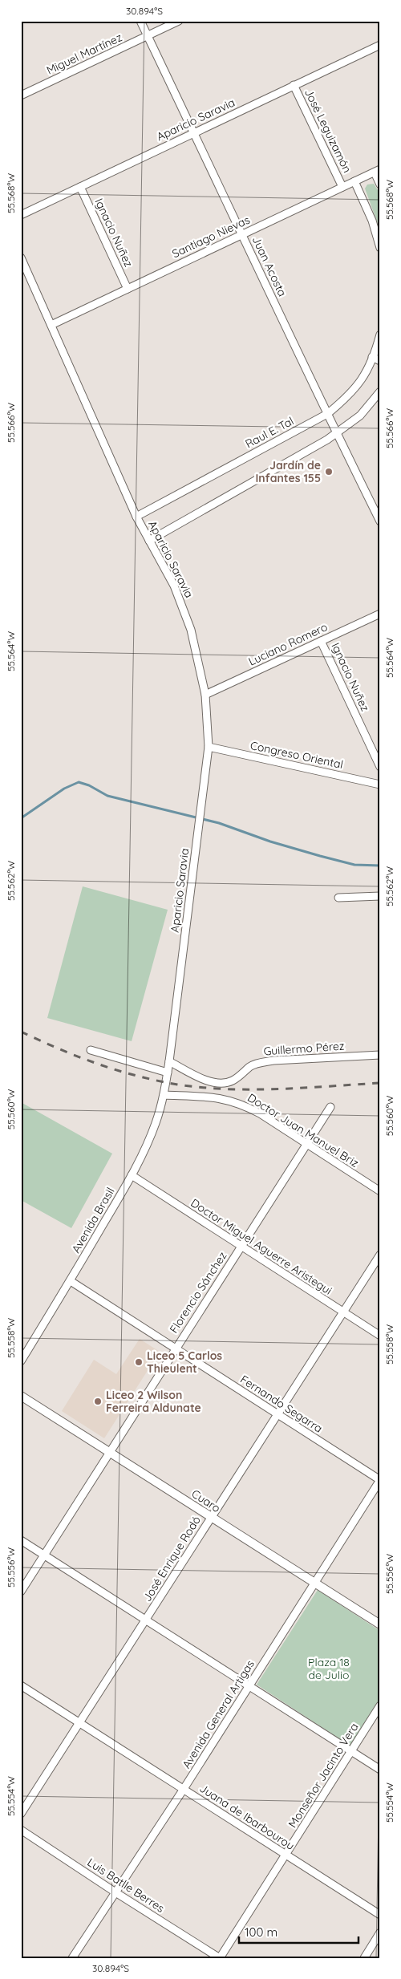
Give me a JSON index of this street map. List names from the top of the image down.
{
  "streets": {
    "street": [
      "Miguel Martínez",
      "Aparicio Saravia",
      "José Leguizamón",
      "Ignacio Nuñez",
      "Santiago Nievas",
      "Juan Acosta",
      "Raul E. Tal",
      "Luciano Romero",
      "Congreso Oriental",
      "Guillermo Pérez",
      "Doctor Juan Manuel Briz",
      "Avenida Brasil",
      "Doctor Miguel Aguerre Aristegui",
      "Florencio Sánchez",
      "Fernando Segarra",
      "Cuaro",
      "José Enrique Rodó",
      "Avenida General Artigas",
      "Monseñor Jacinto Vera",
      "Juana de Ibarbourou",
      "Luis Batlle Berres"
    ]
  },
  "crossings": [
    ["Miguel Martínez", "Juan Acosta"],
    ["Aparicio Saravia", "José Leguizamón"],
    ["Aparicio Saravia", "Ignacio Nuñez"],
    ["Aparicio Saravia", "Santiago Nievas"],
    ["Aparicio Saravia", "Juan Acosta"],
    ["Aparicio Saravia", "Raul E. Tal"],
    ["Aparicio Saravia", "Luciano Romero"],
    ["Aparicio Saravia", "Congreso Oriental"],
    ["Aparicio Saravia", "Guillermo Pérez"],
    ["Aparicio Saravia", "Avenida Brasil"],
    ["José Leguizamón", "Santiago Nievas"],
    ["Ignacio Nuñez", "Santiago Nievas"],
    ["Ignacio Nuñez", "Luciano Romero"],
    ["Santiago Nievas", "Juan Acosta"],
    ["Juan Acosta", "Raul E. Tal"],
    ["Doctor Juan Manuel Briz", "Avenida Brasil"],
    ["Doctor Juan Manuel Briz", "Florencio Sánchez"],
    ["Avenida Brasil", "Doctor Miguel Aguerre Aristegui"],
    ["Avenida Brasil", "Fernando Segarra"],
    ["Doctor Miguel Aguerre Aristegui", "Florencio Sánchez"],
    ["Doctor Miguel Aguerre Aristegui", "José Enrique Rodó"],
    ["Florencio Sánchez", "Fernando Segarra"],
    ["Florencio Sánchez", "Cuaro"],
    ["Fernando Segarra", "José Enrique Rodó"],
    ["Fernando Segarra", "Avenida General Artigas"],
    ["Cuaro", "José Enrique Rodó"],
    ["Cuaro", "Avenida General Artigas"],
    ["José Enrique Rodó", "Juana de Ibarbourou"],
    ["Avenida General Artigas", "Juana de Ibarbourou"],
    ["Avenida General Artigas", "Luis Batlle Berres"],
    ["Monseñor Jacinto Vera", "Juana de Ibarbourou"],
    ["Monseñor Jacinto Vera", "Luis Batlle Berres"]
  ],
  "parks": ["Plaza 18 de Julio"],
  "places": ["Jardín de Infantes 155", "Liceo 5 Carlos Thieulent", "Liceo 2 Wilson Ferreira Aldunate"],
  "scale_bar": "100 m",
  "coordinates": [
    "30.894°S",
    "55.568°W",
    "55.566°W",
    "55.564°W",
    "55.562°W",
    "55.560°W",
    "55.558°W",
    "55.556°W",
    "55.554°W"
  ]
}
